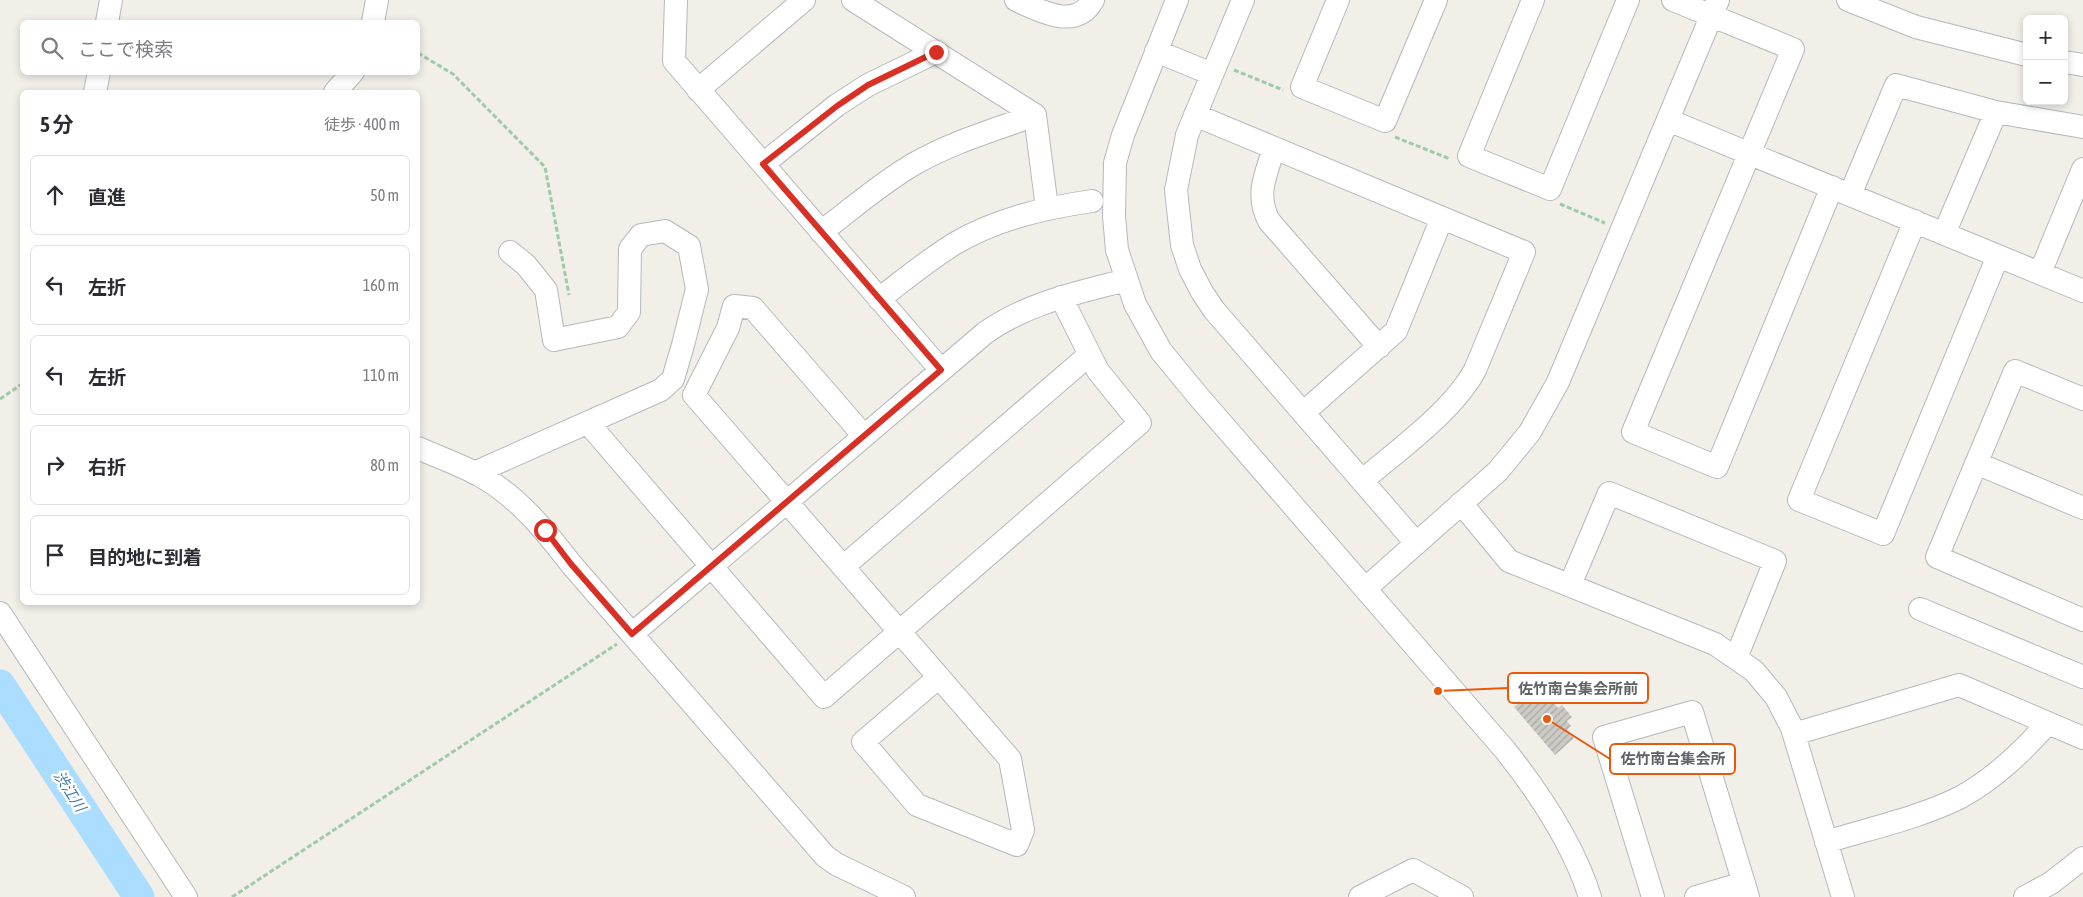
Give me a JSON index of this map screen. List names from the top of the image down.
{
  "water": ["渋江川"],
  "places": ["佐竹南台集会所前", "佐竹南台集会所"],
  "page": {
    "map_buttons": ["+", "−"],
    "search": "ここで検索",
    "heading": ["5 分", "徒歩 · 400 m"],
    "list": [
      ["直進", "50 m"],
      ["左折", "160 m"],
      ["左折", "110 m"],
      ["右折", "80 m"],
      "目的地に到着"
    ]
  }
}
